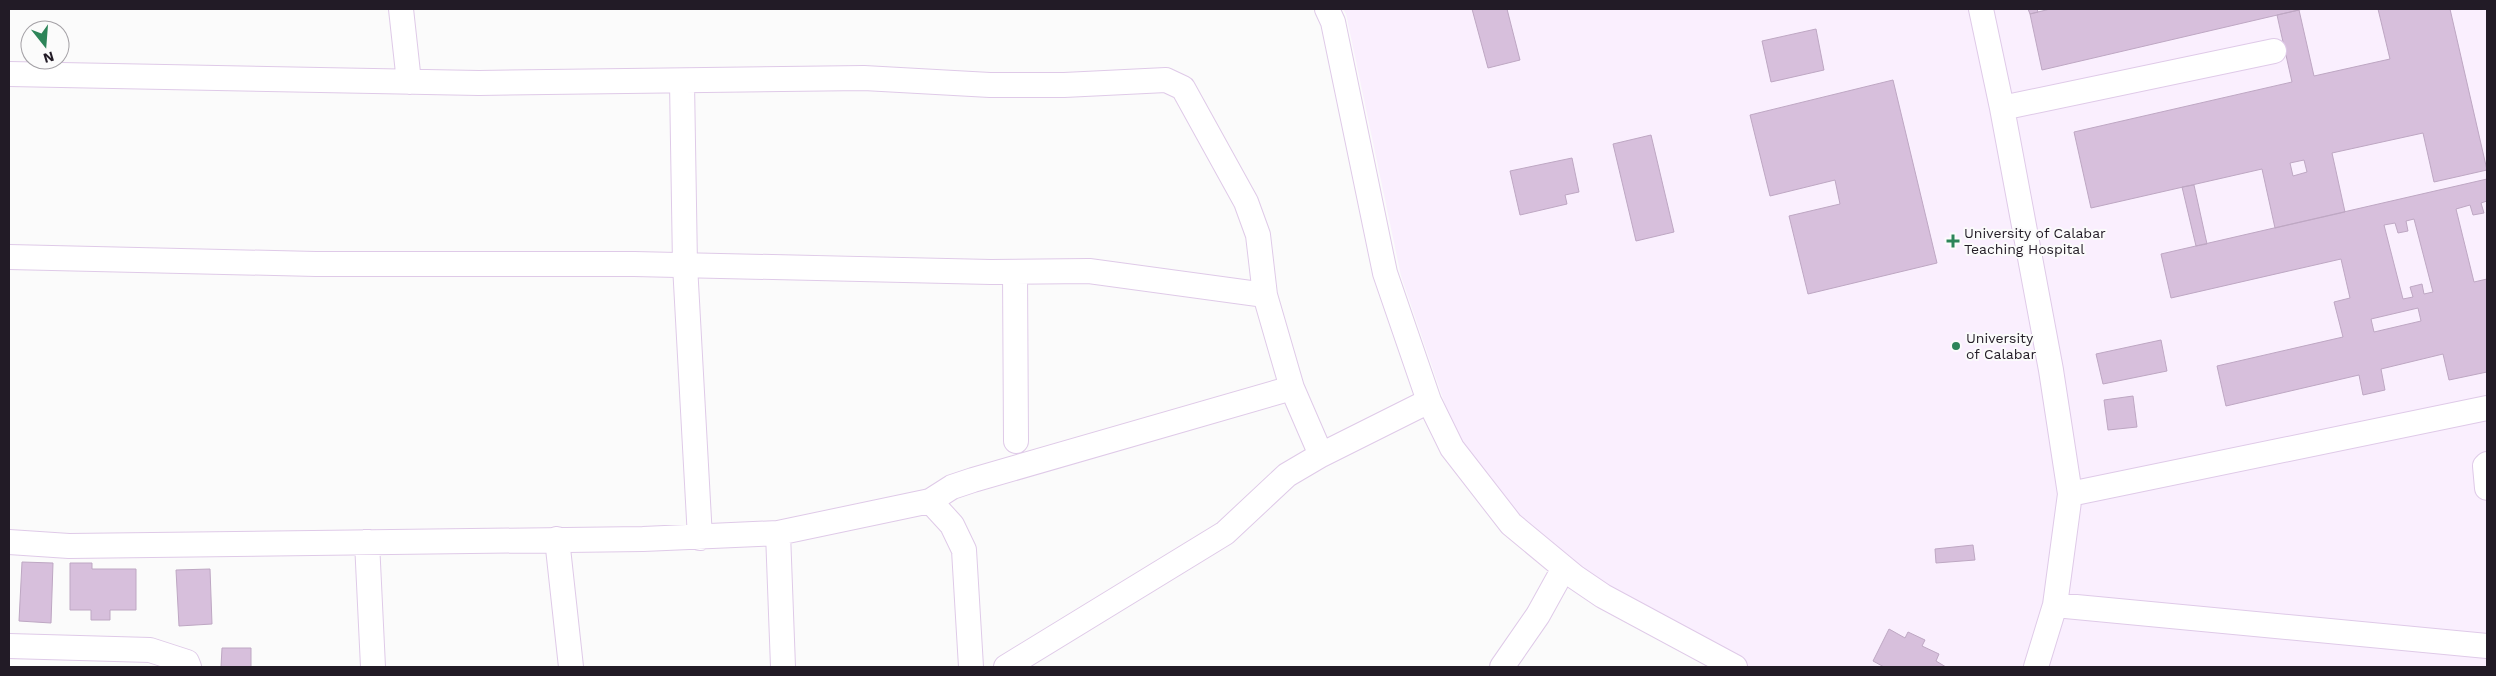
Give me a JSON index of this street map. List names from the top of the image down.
{
  "places": {
    "health": ["University of Calabar Teaching Hospital"],
    "other": ["University of Calabar"]
  },
  "north": "bottom"
}
